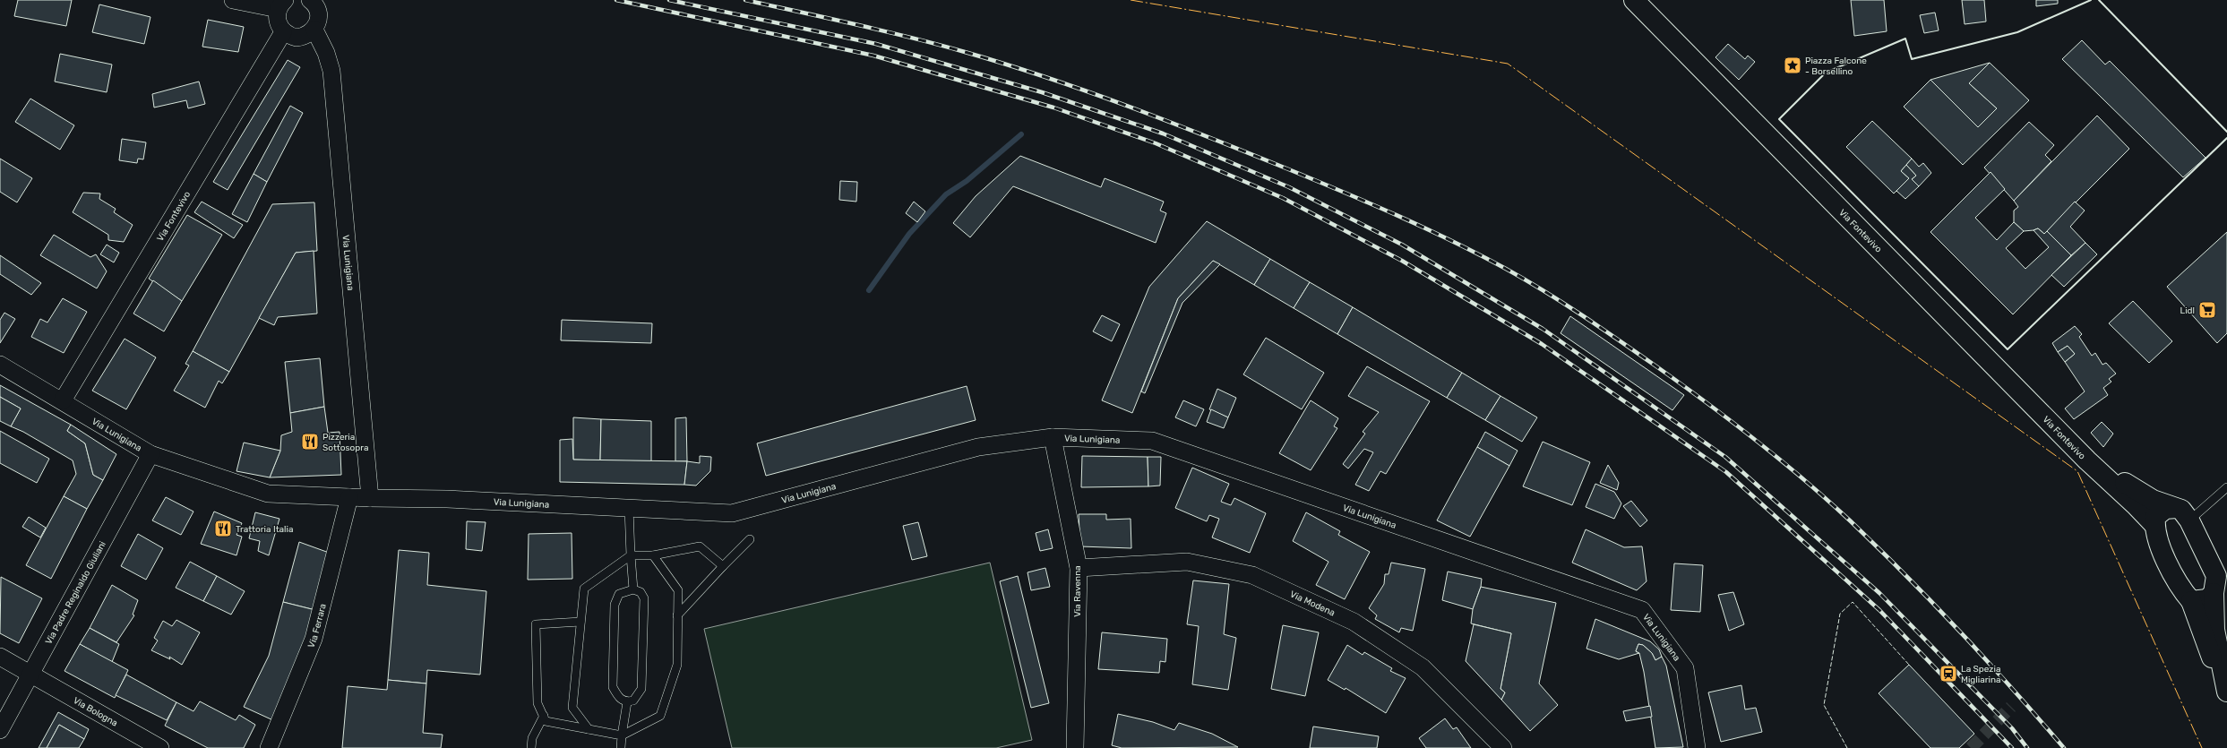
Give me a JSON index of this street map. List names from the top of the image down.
{
  "streets": {
    "street": [
      "Via Fontevivo",
      "Via Lunigiana",
      "Via Ravenna",
      "Via Padre Reginaldo Giuliani",
      "Via Modena",
      "Via Ferrara",
      "Via Bologna"
    ]
  },
  "crossings": [
    ["Via Fontevivo", "Via Lunigiana"],
    ["Via Lunigiana", "Via Ravenna"],
    ["Via Lunigiana", "Via Padre Reginaldo Giuliani"],
    ["Via Lunigiana", "Via Ferrara"],
    ["Via Ravenna", "Via Modena"],
    ["Via Padre Reginaldo Giuliani", "Via Bologna"]
  ],
  "places": {
    "place": ["Piazza Falcone - Borsellino"],
    "supermarket": ["Lidl"],
    "restaurant": ["Pizzeria Sottosopra", "Trattoria Italia"],
    "station": ["La Spezia Migliarina"]
  }
}
